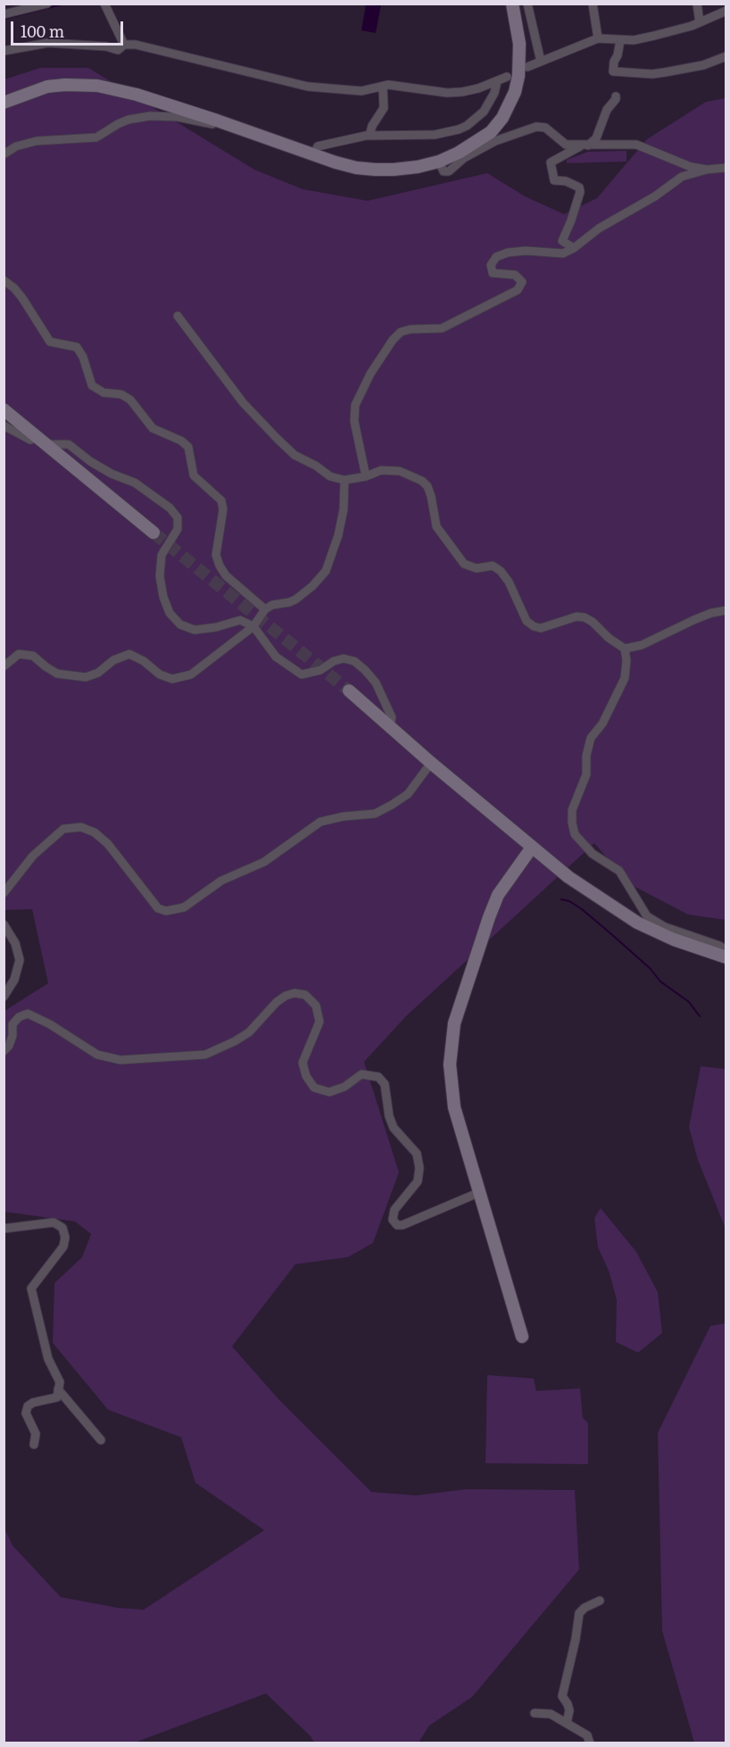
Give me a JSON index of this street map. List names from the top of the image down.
{
  "scale_bar": "100 m"
}
